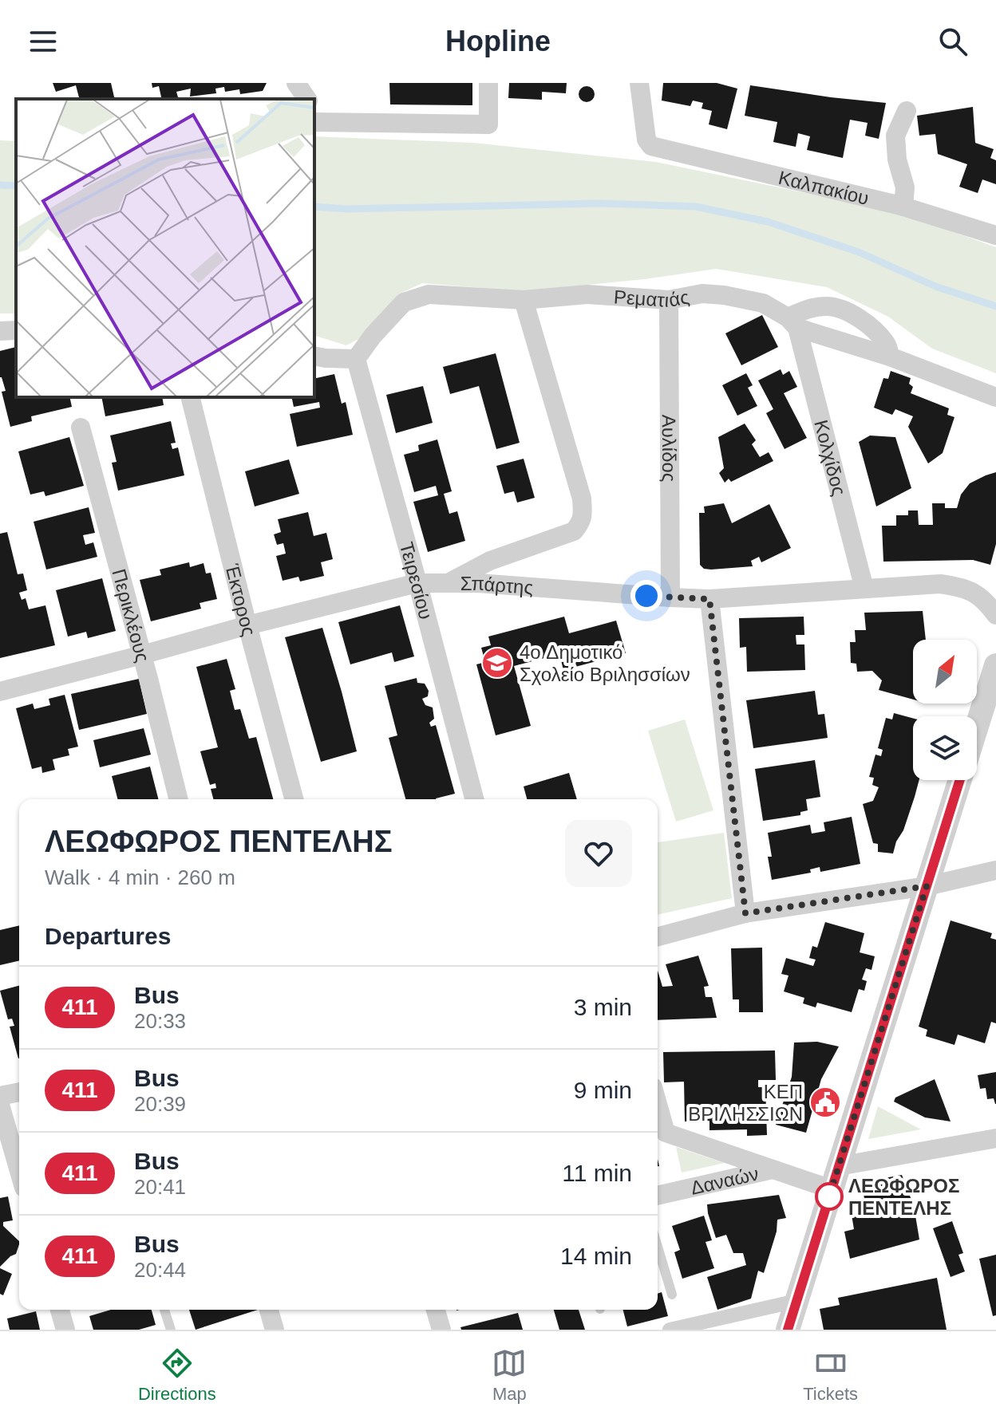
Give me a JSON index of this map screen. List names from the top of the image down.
{
  "streets": {
    "street": [
      "Καλπακίου",
      "Ρεματιάς",
      "Αυλίδος",
      "Κολχίδος",
      "Τειρεσίου",
      "Σπάρτης",
      "Έκτορος",
      "Περικλέους",
      "Δαναών"
    ]
  },
  "crossings": [
    ["Ρεματιάς", "Αυλίδος"],
    ["Ρεματιάς", "Κολχίδος"],
    ["Ρεματιάς", "Τειρεσίου"],
    ["Αυλίδος", "Σπάρτης"],
    ["Κολχίδος", "Σπάρτης"],
    ["Τειρεσίου", "Σπάρτης"],
    ["Σπάρτης", "Έκτορος"],
    ["Σπάρτης", "Περικλέους"]
  ],
  "places": {
    "school or university": ["4o Δημοτικό Σχολείο Βριλησσίων"],
    "public building": ["ΚΕΠ ΒΡΙΛΗΣΣΙΩΝ"],
    "other": ["ΛΕΩΦΩΡΟΣ ΠΕΝΤΕΛΗΣ"]
  },
  "lines": ["bus line 411"],
  "north": "top right",
  "page": {
    "header": "Hopline",
    "heading": [
      ["ΛΕΩΦΩΡΟΣ ΠΕΝΤΕΛΗΣ", "Walk · 4 min · 260 m"],
      "Departures"
    ],
    "list": [
      {
        "mark": "411",
        "name": "Bus",
        "note": "20:33",
        "value": "3 min"
      },
      {
        "mark": "411",
        "name": "Bus",
        "note": "20:39",
        "value": "9 min"
      },
      {
        "mark": "411",
        "name": "Bus",
        "note": "20:41",
        "value": "11 min"
      },
      {
        "mark": "411",
        "name": "Bus",
        "note": "20:44",
        "value": "14 min"
      }
    ],
    "tabs": ["Directions", "Map", "Tickets"]
  }
}
